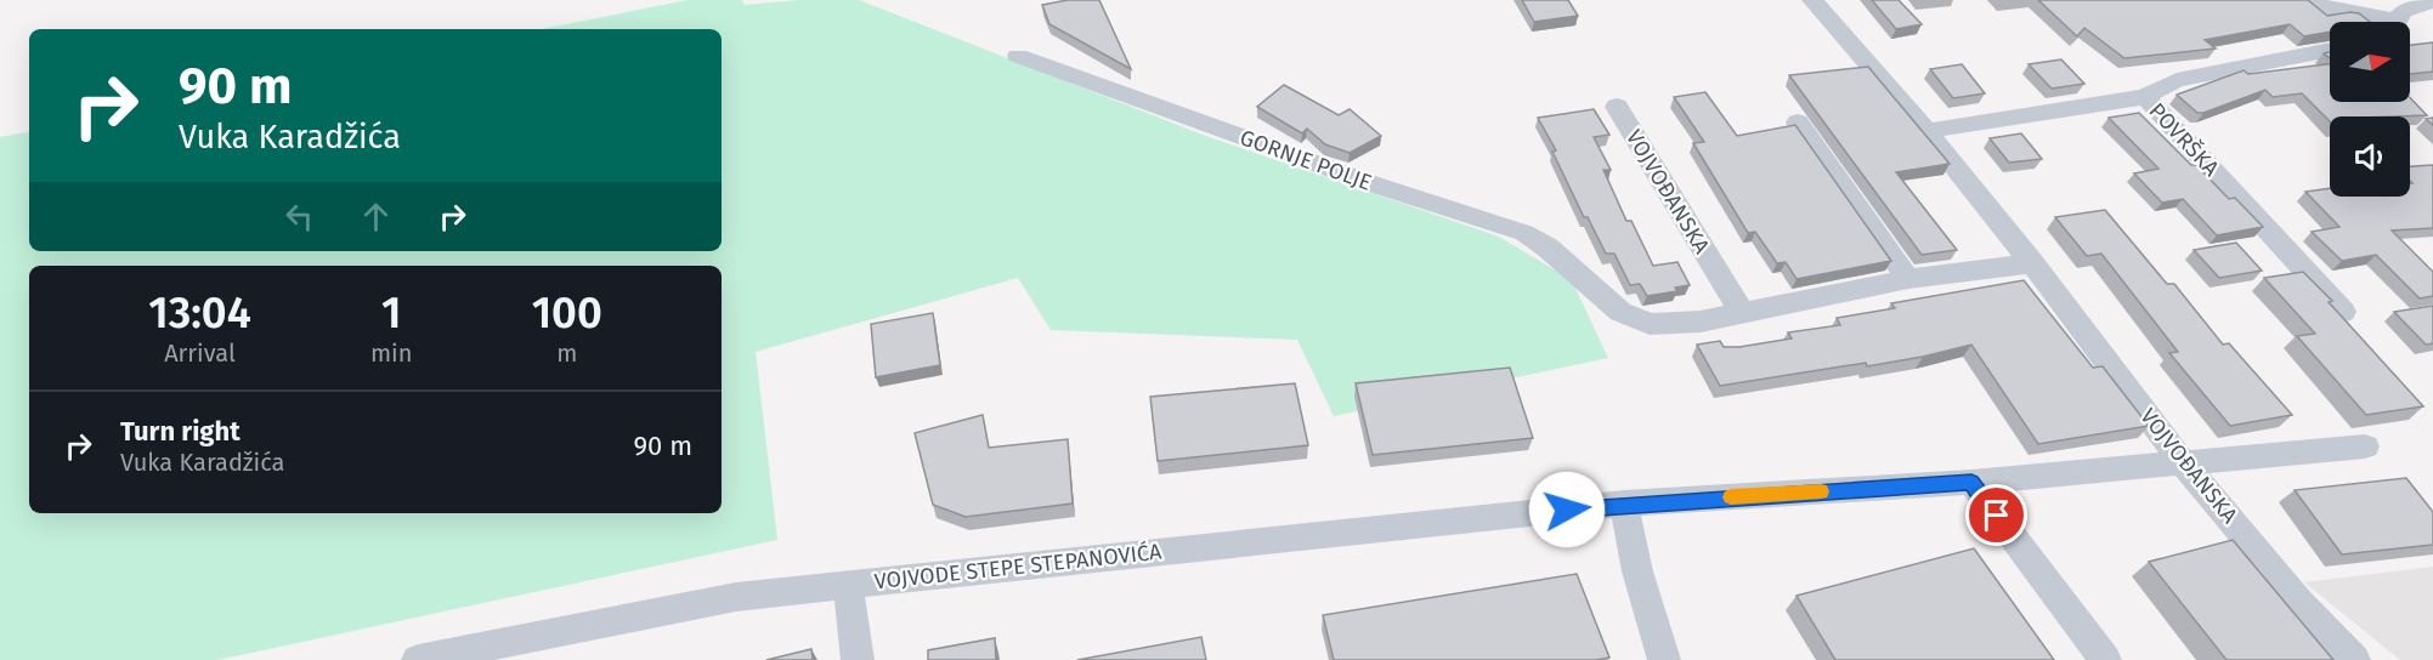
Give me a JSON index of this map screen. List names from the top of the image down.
{
  "streets": {
    "street": [
      "POVRŠKA",
      "GORNJE POLJE",
      "VOJVOĐANSKA",
      "VOJVODE STEPE STEPANOVIĆA"
    ]
  },
  "crossings": [
    ["POVRŠKA", "VOJVOĐANSKA"],
    ["GORNJE POLJE", "VOJVOĐANSKA"],
    ["VOJVOĐANSKA", "VOJVODE STEPE STEPANOVIĆA"]
  ],
  "north": "right",
  "page": {
    "turn": ["90 m", "Vuka Karadžića"],
    "eta": [
      "13:04",
      "Arrival",
      "1",
      "min",
      "100",
      "m"
    ],
    "list": [
      {
        "name": "Turn right",
        "note": "Vuka Karadžića",
        "value": "90 m"
      }
    ]
  }
}
